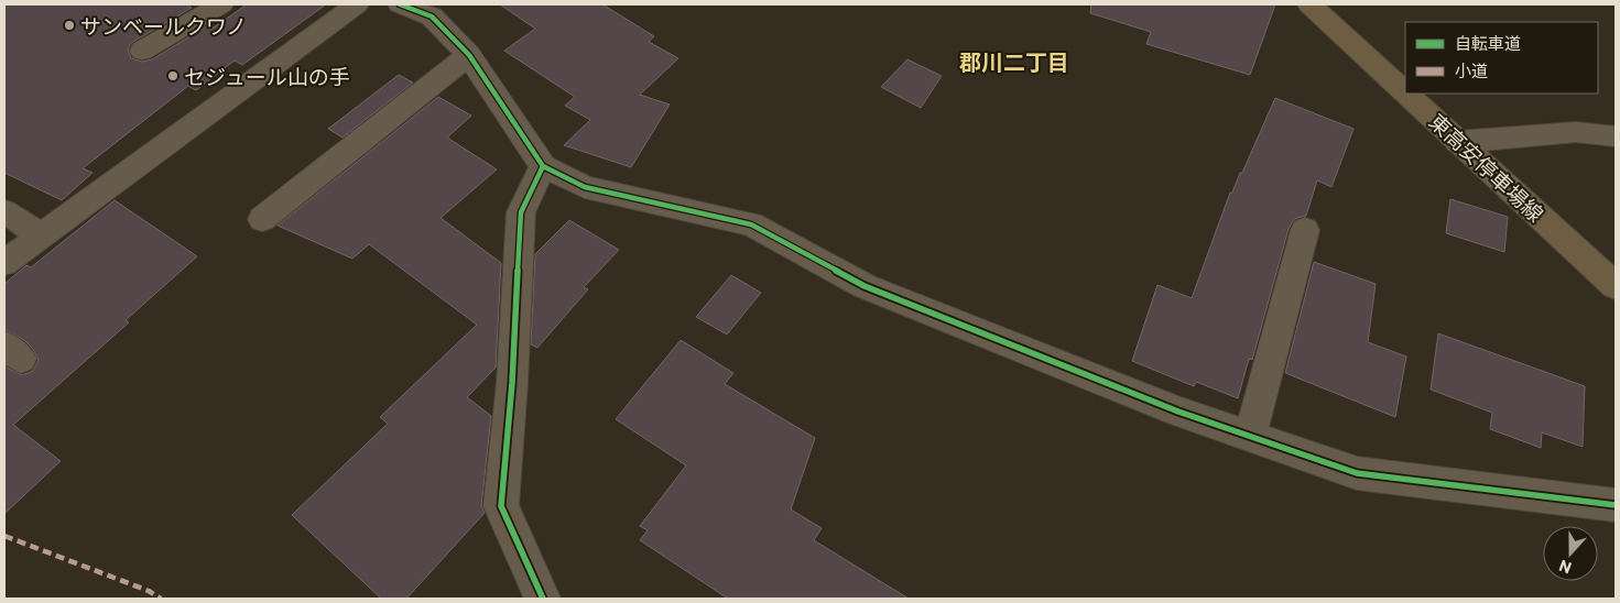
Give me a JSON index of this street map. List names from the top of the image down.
{
  "streets": {
    "main road": ["東高安停車場線"]
  },
  "districts": ["郡川二丁目"],
  "places": ["サンベールクワノ", "セジュール山の手"],
  "legend": ["自転車道", "小道"],
  "north": "bottom"
}
